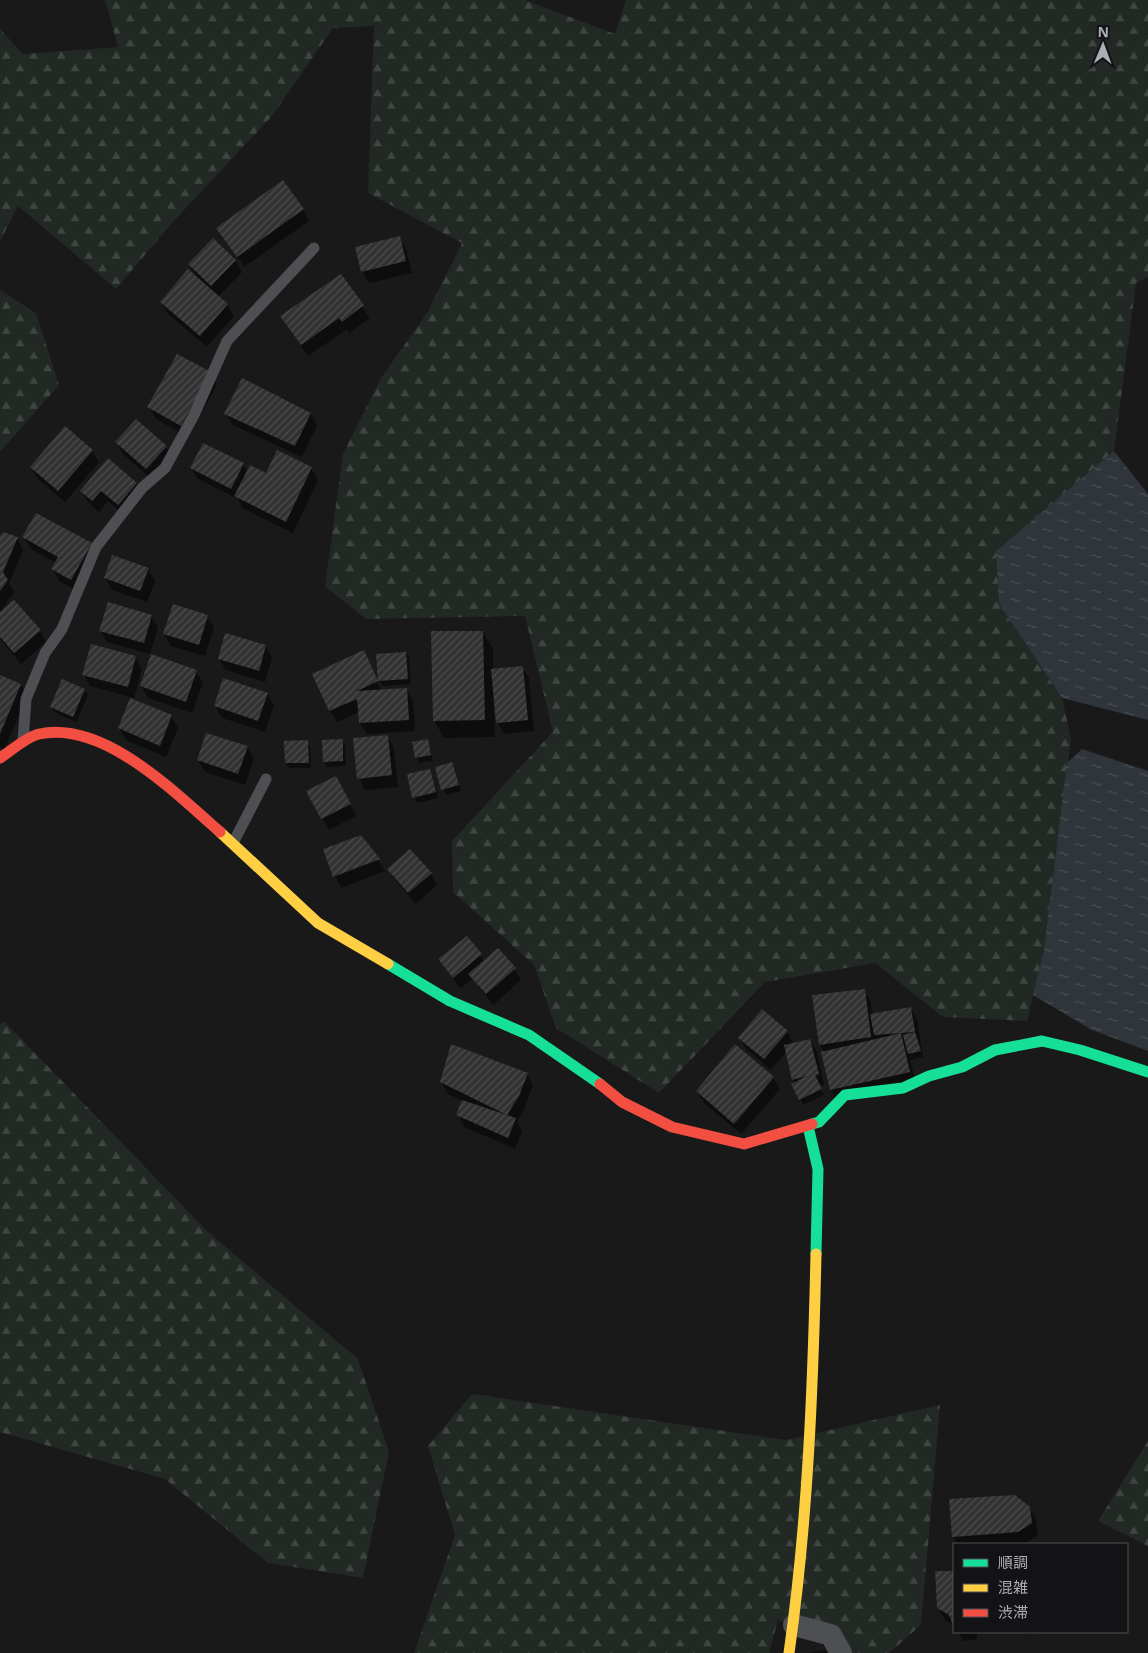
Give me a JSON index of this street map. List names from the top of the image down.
{
  "legend": ["順調", "混雑", "渋滞"],
  "north": "top"
}
